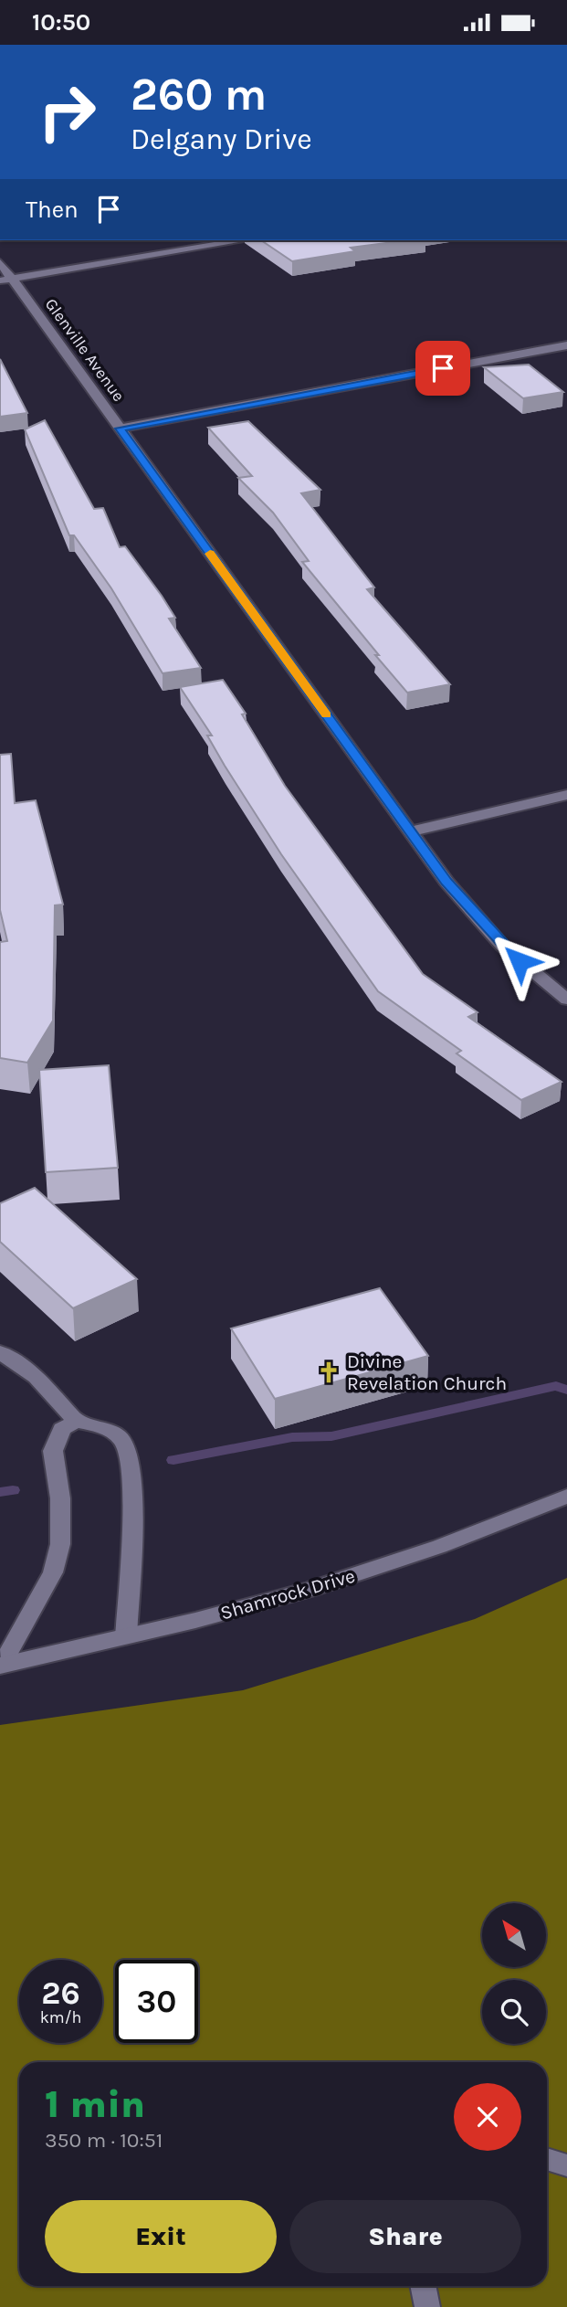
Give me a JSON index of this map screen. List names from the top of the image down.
{
  "streets": {
    "street": ["Glenville Avenue", "Shamrock Drive"]
  },
  "places": {
    "church": ["Divine Revelation Church"]
  },
  "north": "top left",
  "page": {
    "status": "10:50",
    "turn": ["260 m", "Delgany Drive"],
    "then": "Then",
    "speed": "26 km/h",
    "limit": "30",
    "heading": ["1 min", "350 m · 10:51"],
    "buttons": ["Exit", "Share"]
  }
}
